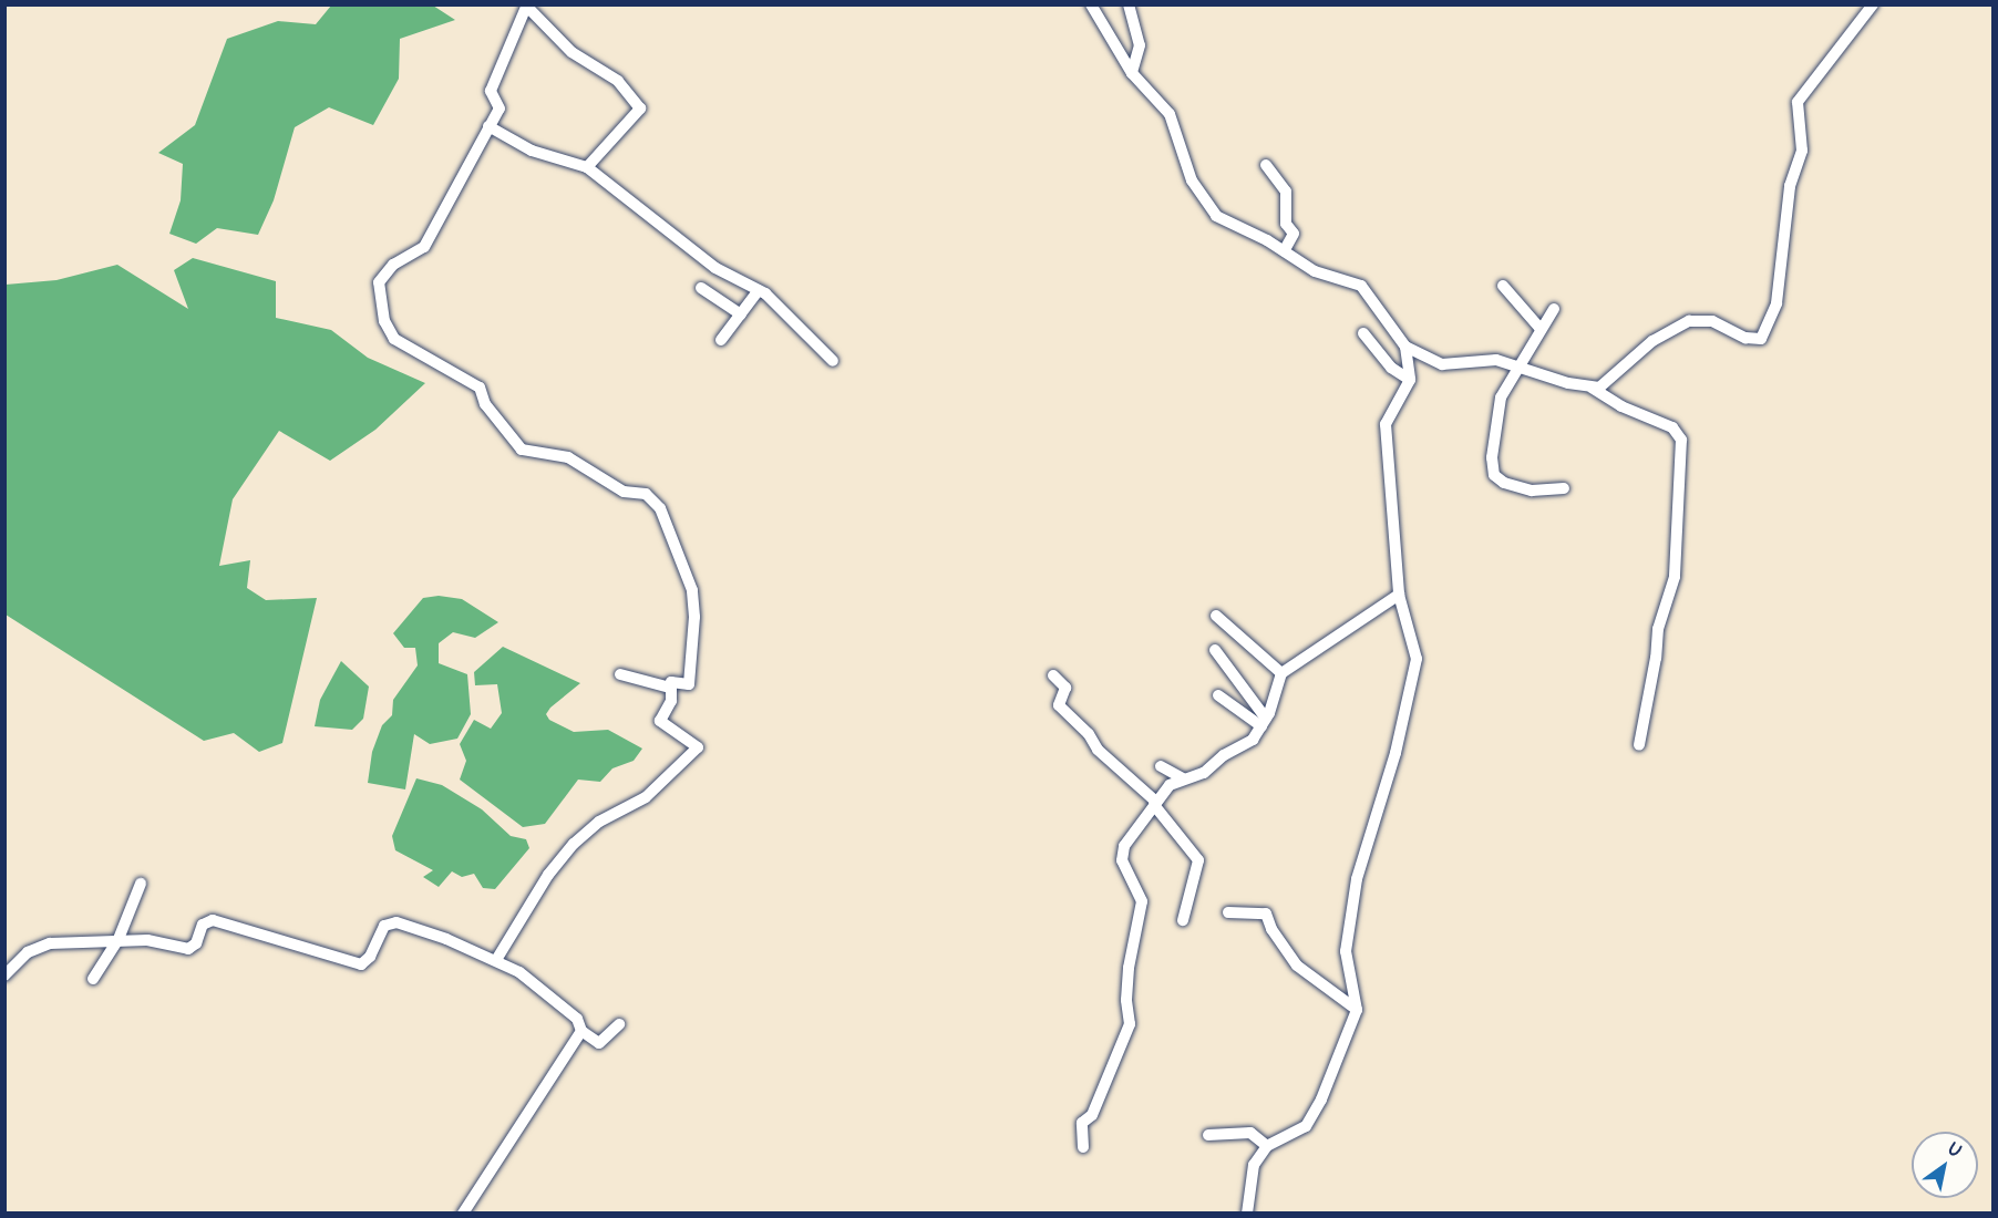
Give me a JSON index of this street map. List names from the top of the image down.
{
  "north": "top right"
}
